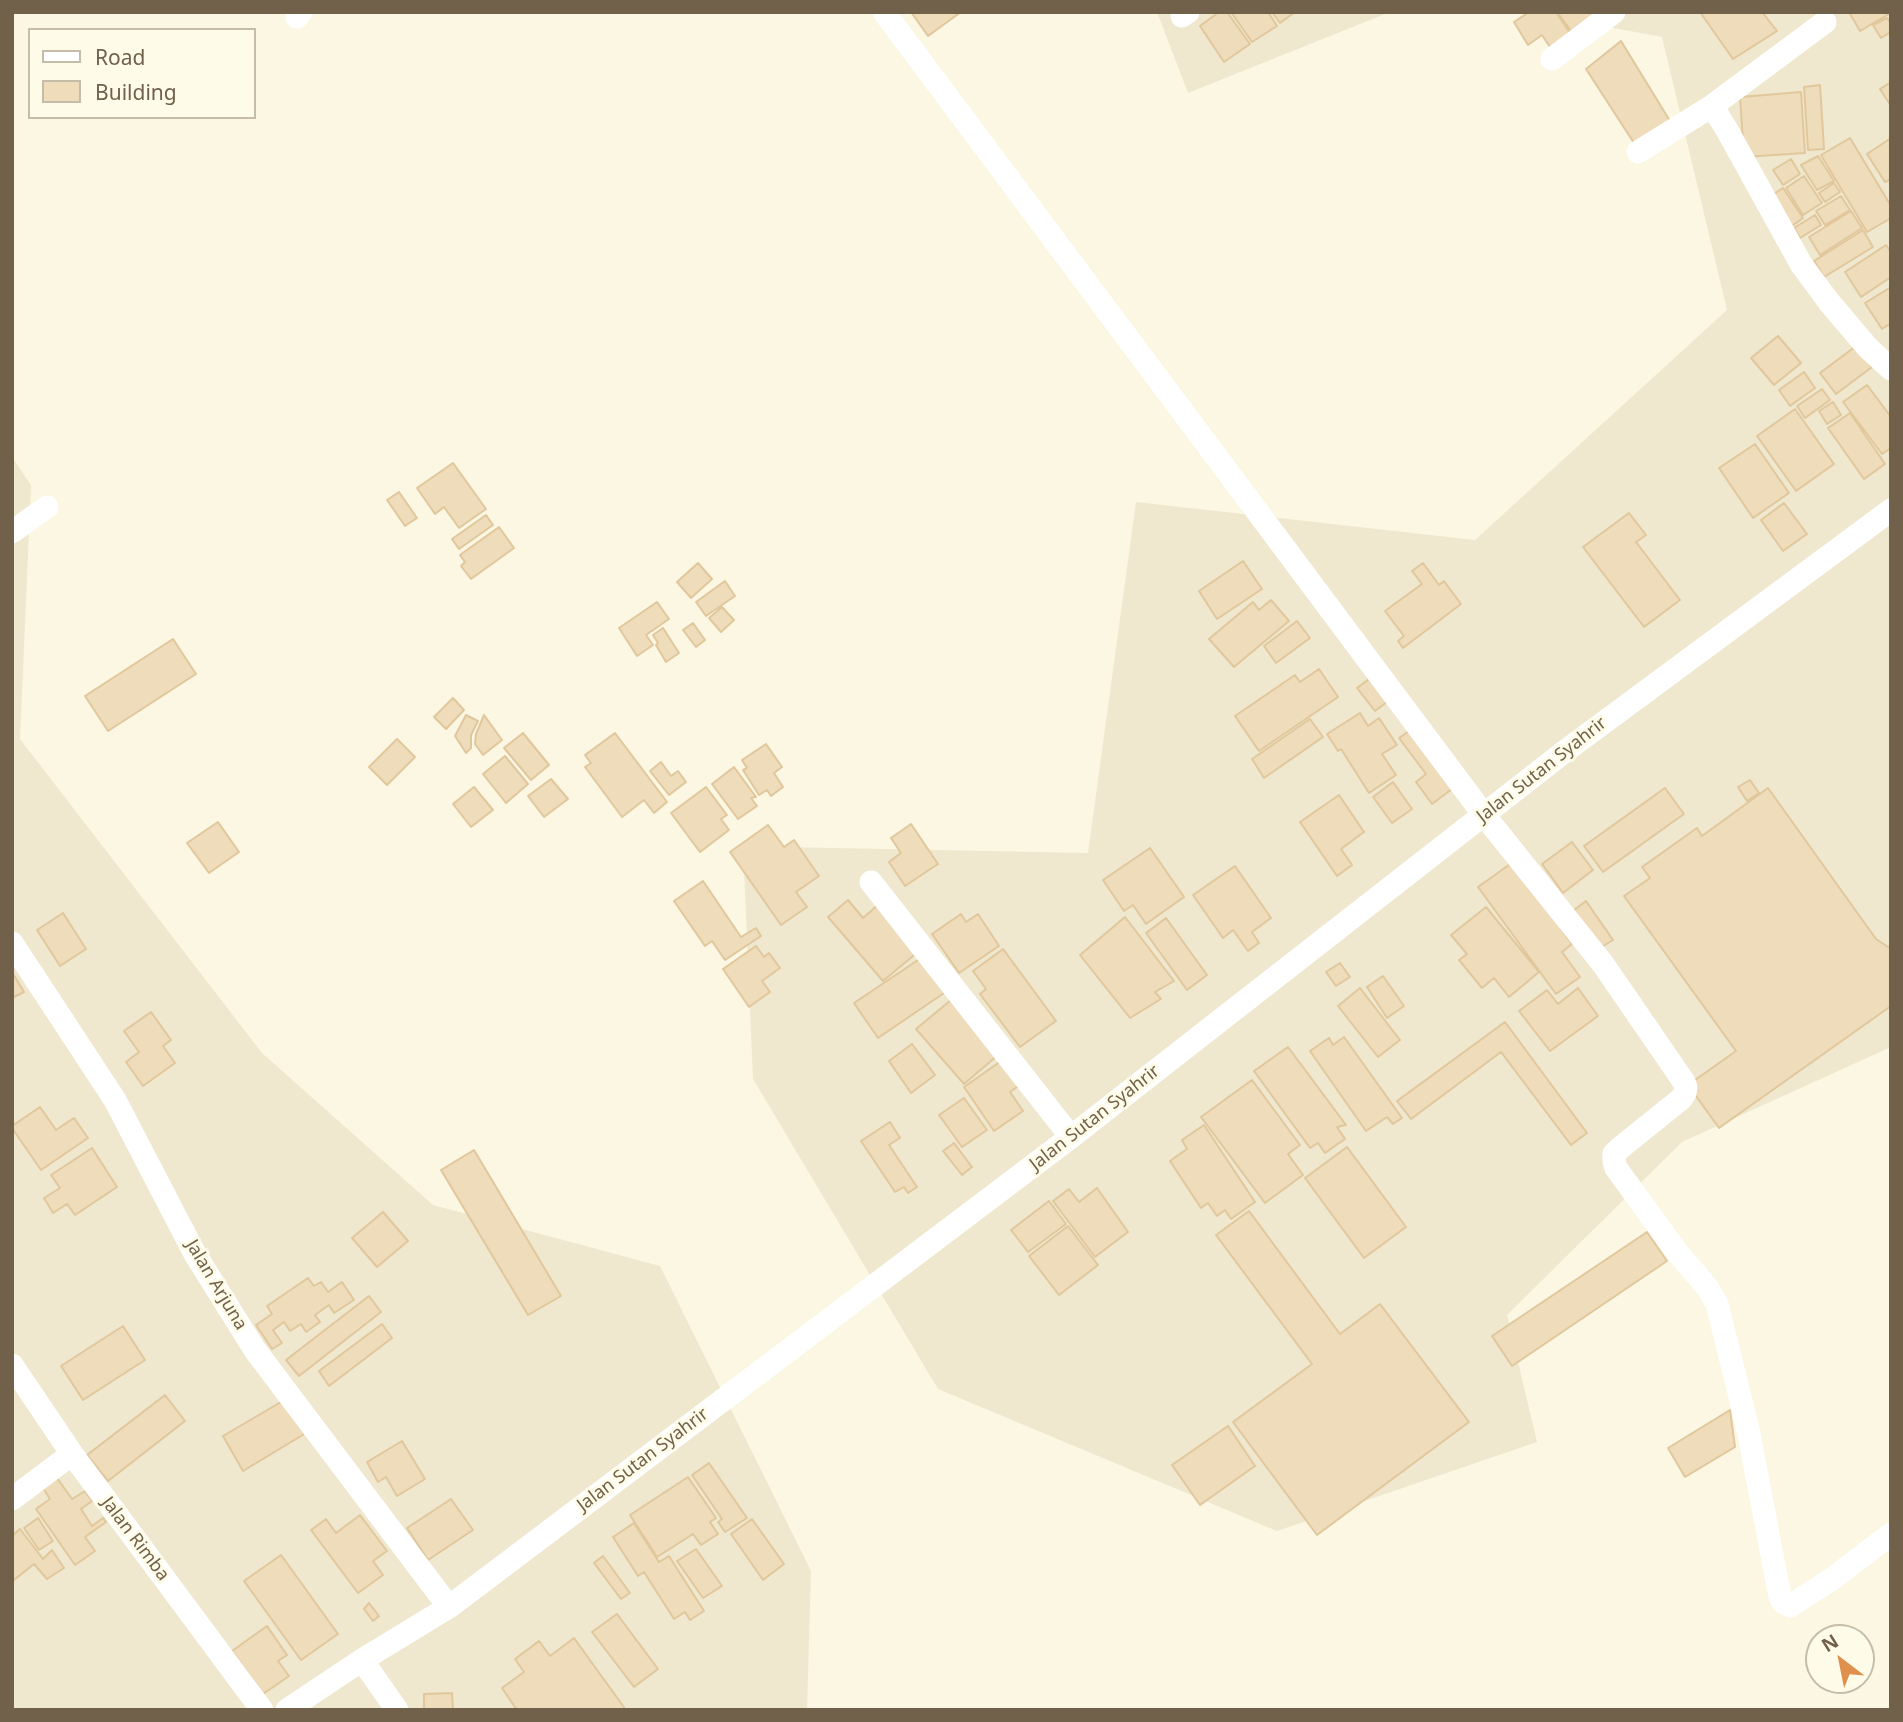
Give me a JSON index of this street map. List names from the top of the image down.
{
  "streets": {
    "street": ["Jalan Sutan Syahrir", "Jalan Arjuna", "Jalan Rimba"]
  },
  "crossings": [
    ["Jalan Sutan Syahrir", "Jalan Arjuna"]
  ],
  "legend": ["Road", "Building"],
  "north": "top left"
}
